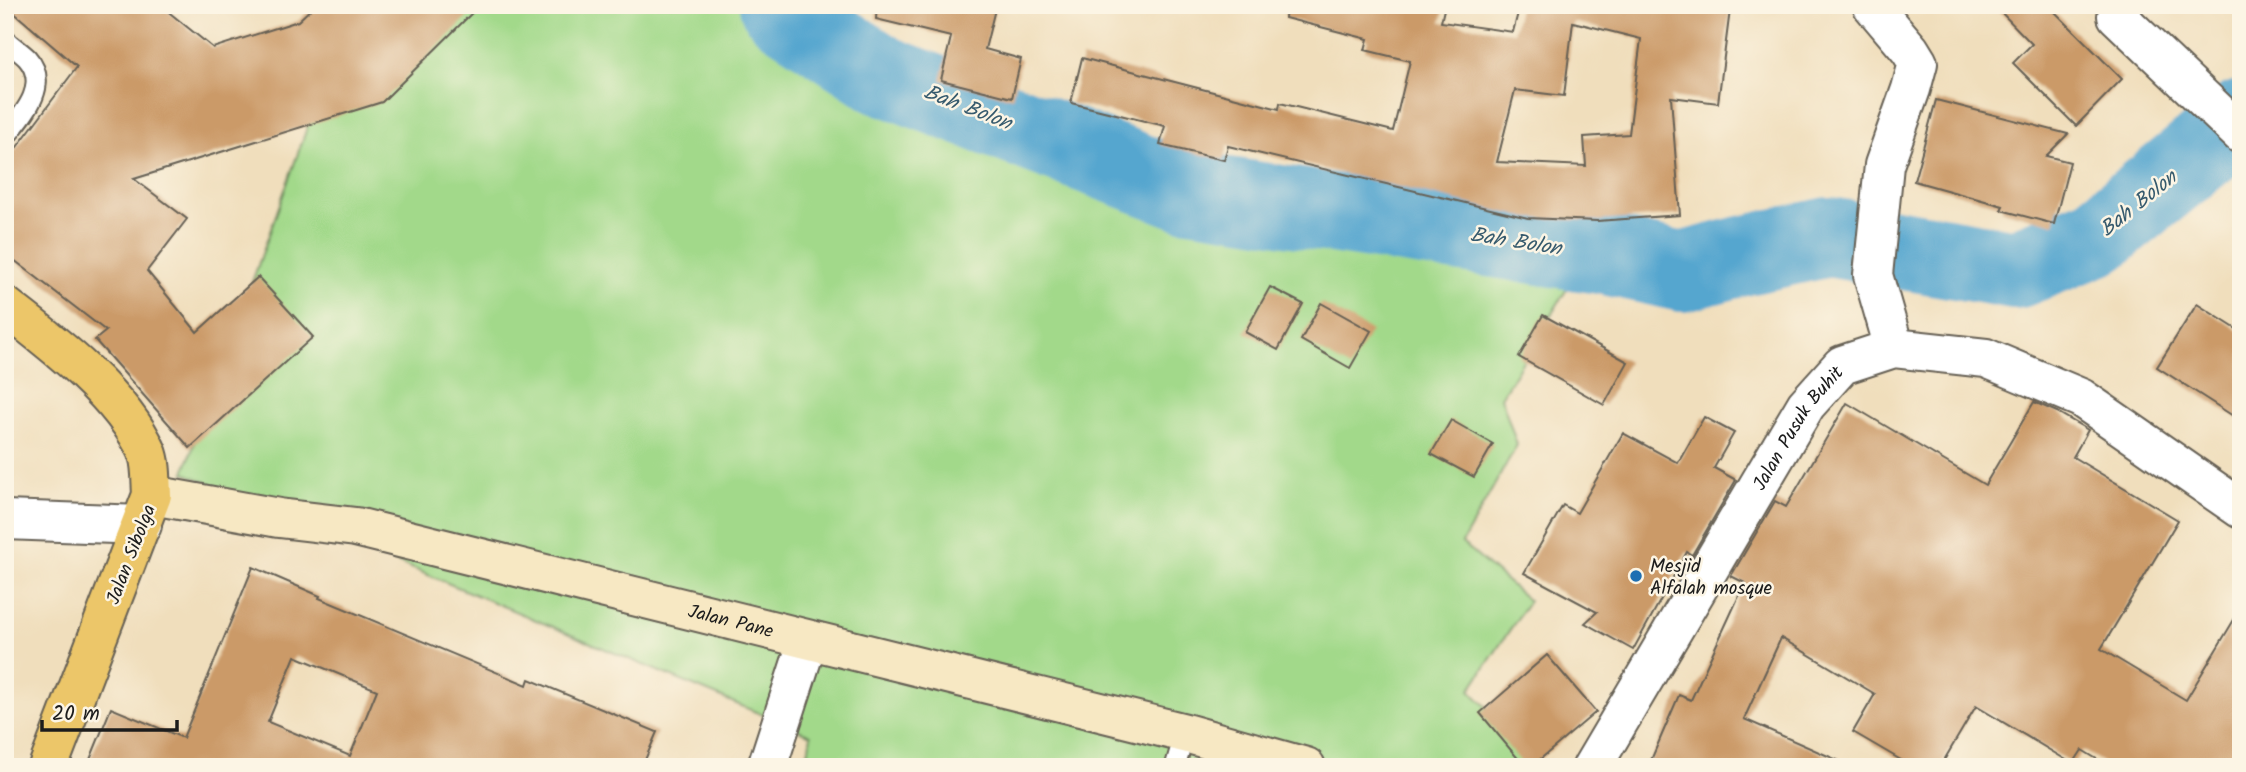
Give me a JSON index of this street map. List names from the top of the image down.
{
  "streets": {
    "main road": ["Jalan Sibolga"],
    "street": ["Jalan Pusuk Buhit", "Jalan Pane"]
  },
  "crossings": [
    ["Jalan Sibolga", "Jalan Pane"]
  ],
  "water": ["Bah Bolon"],
  "places": ["Mesjid Alfalah mosque"],
  "scale_bar": "20 m"
}
